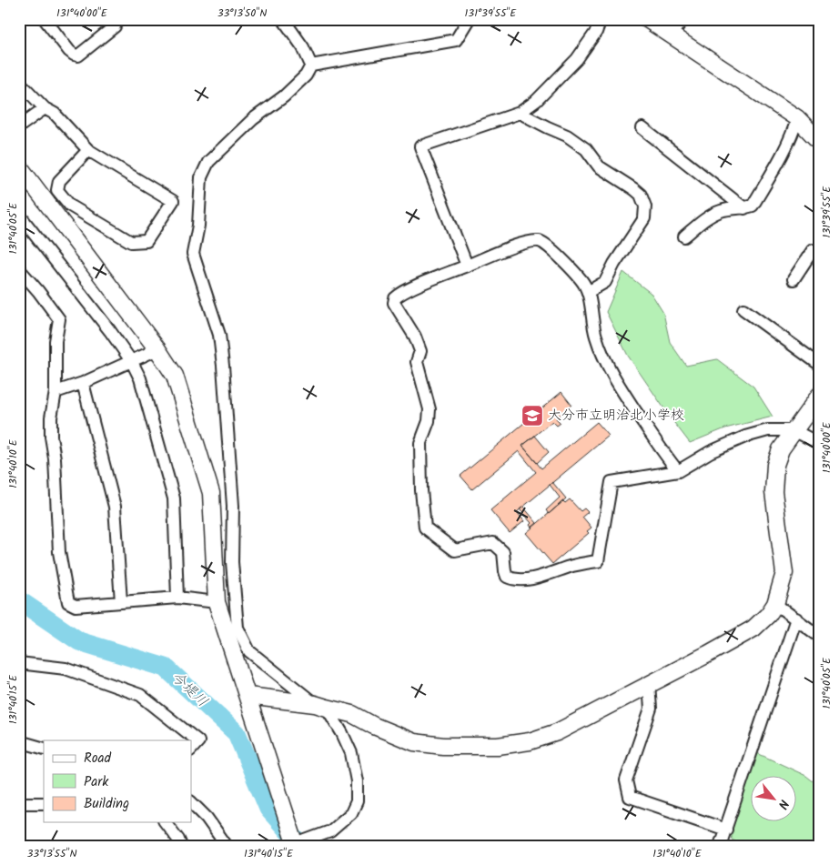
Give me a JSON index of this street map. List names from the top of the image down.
{
  "water": ["今堤川"],
  "places": {
    "school or university": ["大分市立明治北小学校"]
  },
  "legend": ["Road", "Park", "Building"],
  "north": "bottom right",
  "coordinates": [
    "131°40'00\"E",
    "33°13'50\"N",
    "131°39'55\"E",
    "131°40'05\"E",
    "131°40'10\"E",
    "131°40'15\"E",
    "33°13'55\"N"
  ]
}
